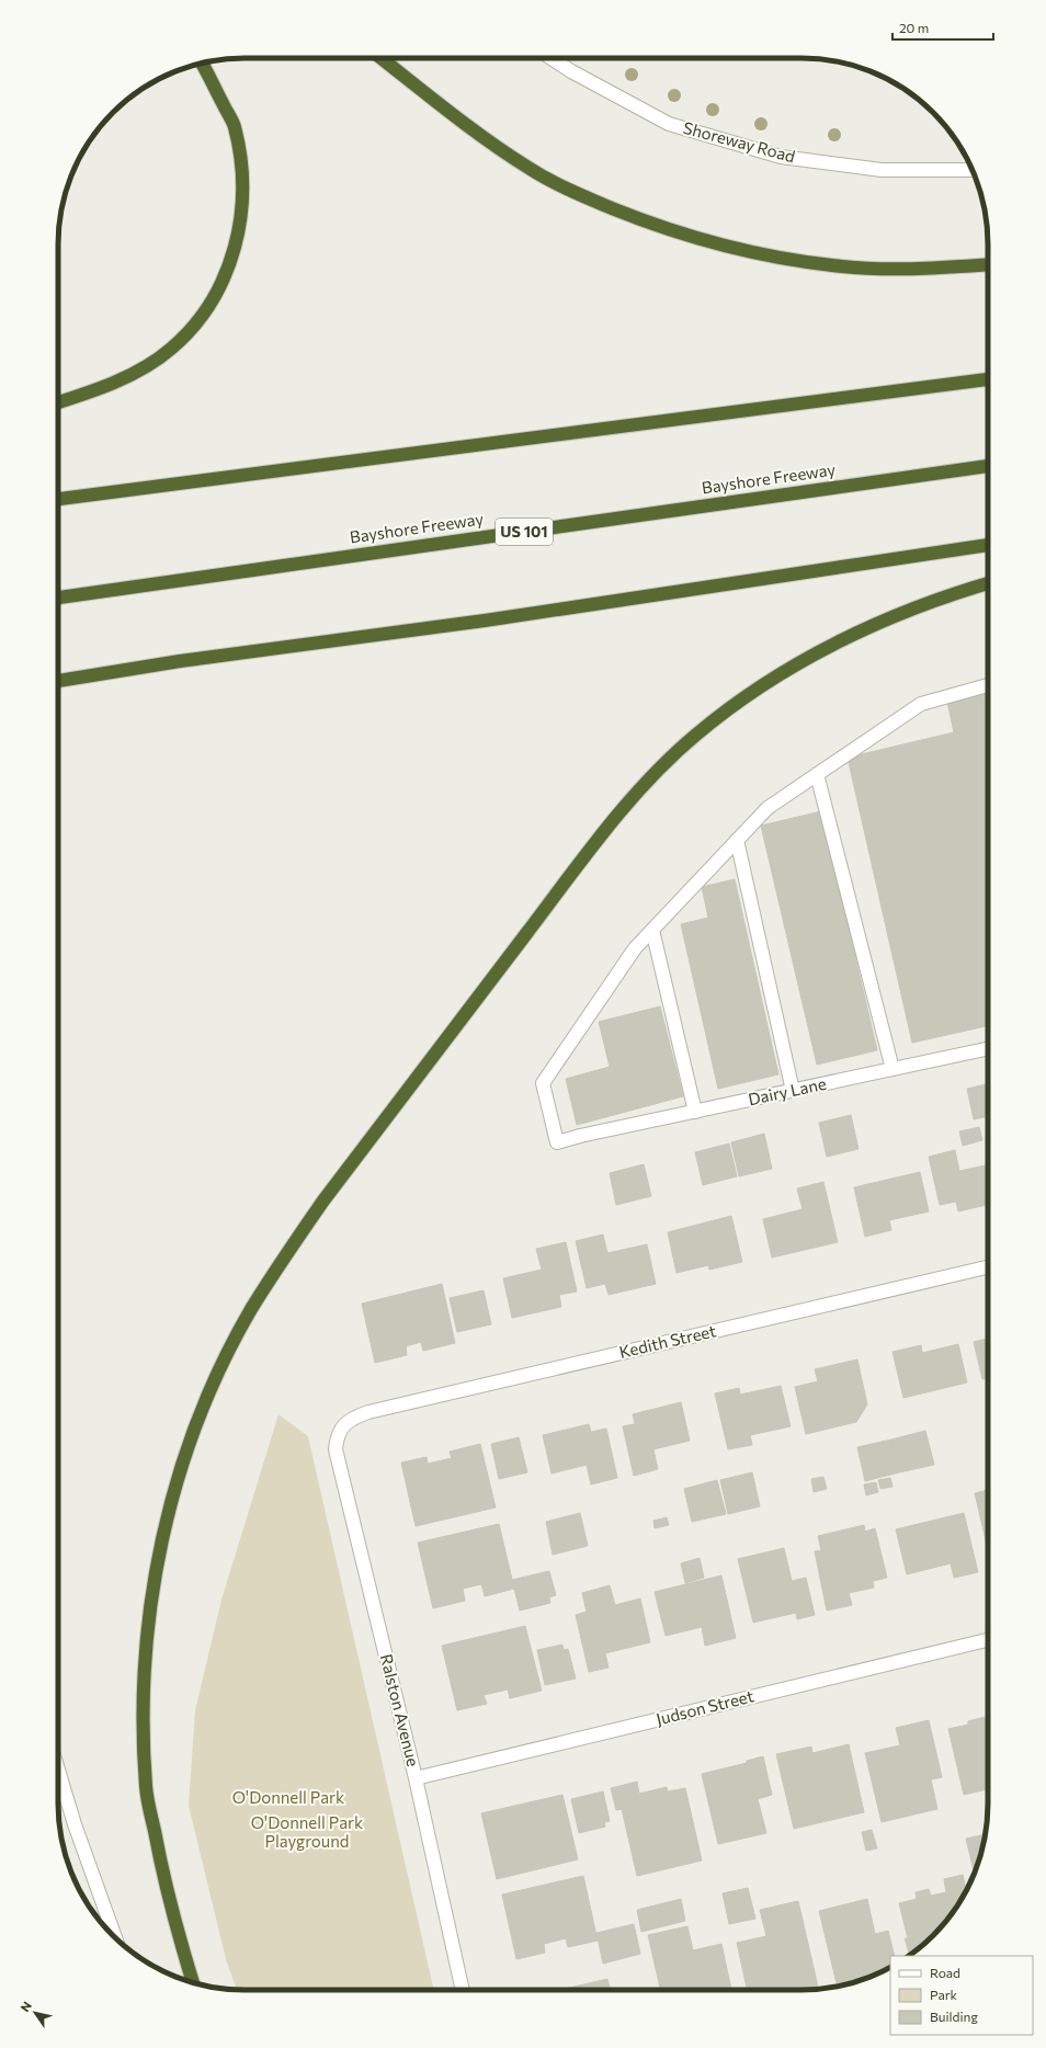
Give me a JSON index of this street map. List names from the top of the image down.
{
  "streets": {
    "highway": ["Bayshore Freeway", "US 101"],
    "street": [
      "Shoreway Road",
      "Dairy Lane",
      "Kedith Street",
      "Judson Street",
      "Ralston Avenue"
    ]
  },
  "crossings": [
    ["Kedith Street", "Ralston Avenue"],
    ["Judson Street", "Ralston Avenue"]
  ],
  "parks": ["O'Donnell Park", "O'Donnell Park Playground"],
  "legend": ["Road", "Park", "Building"],
  "scale_bar": "20 m",
  "north": "top left"
}
